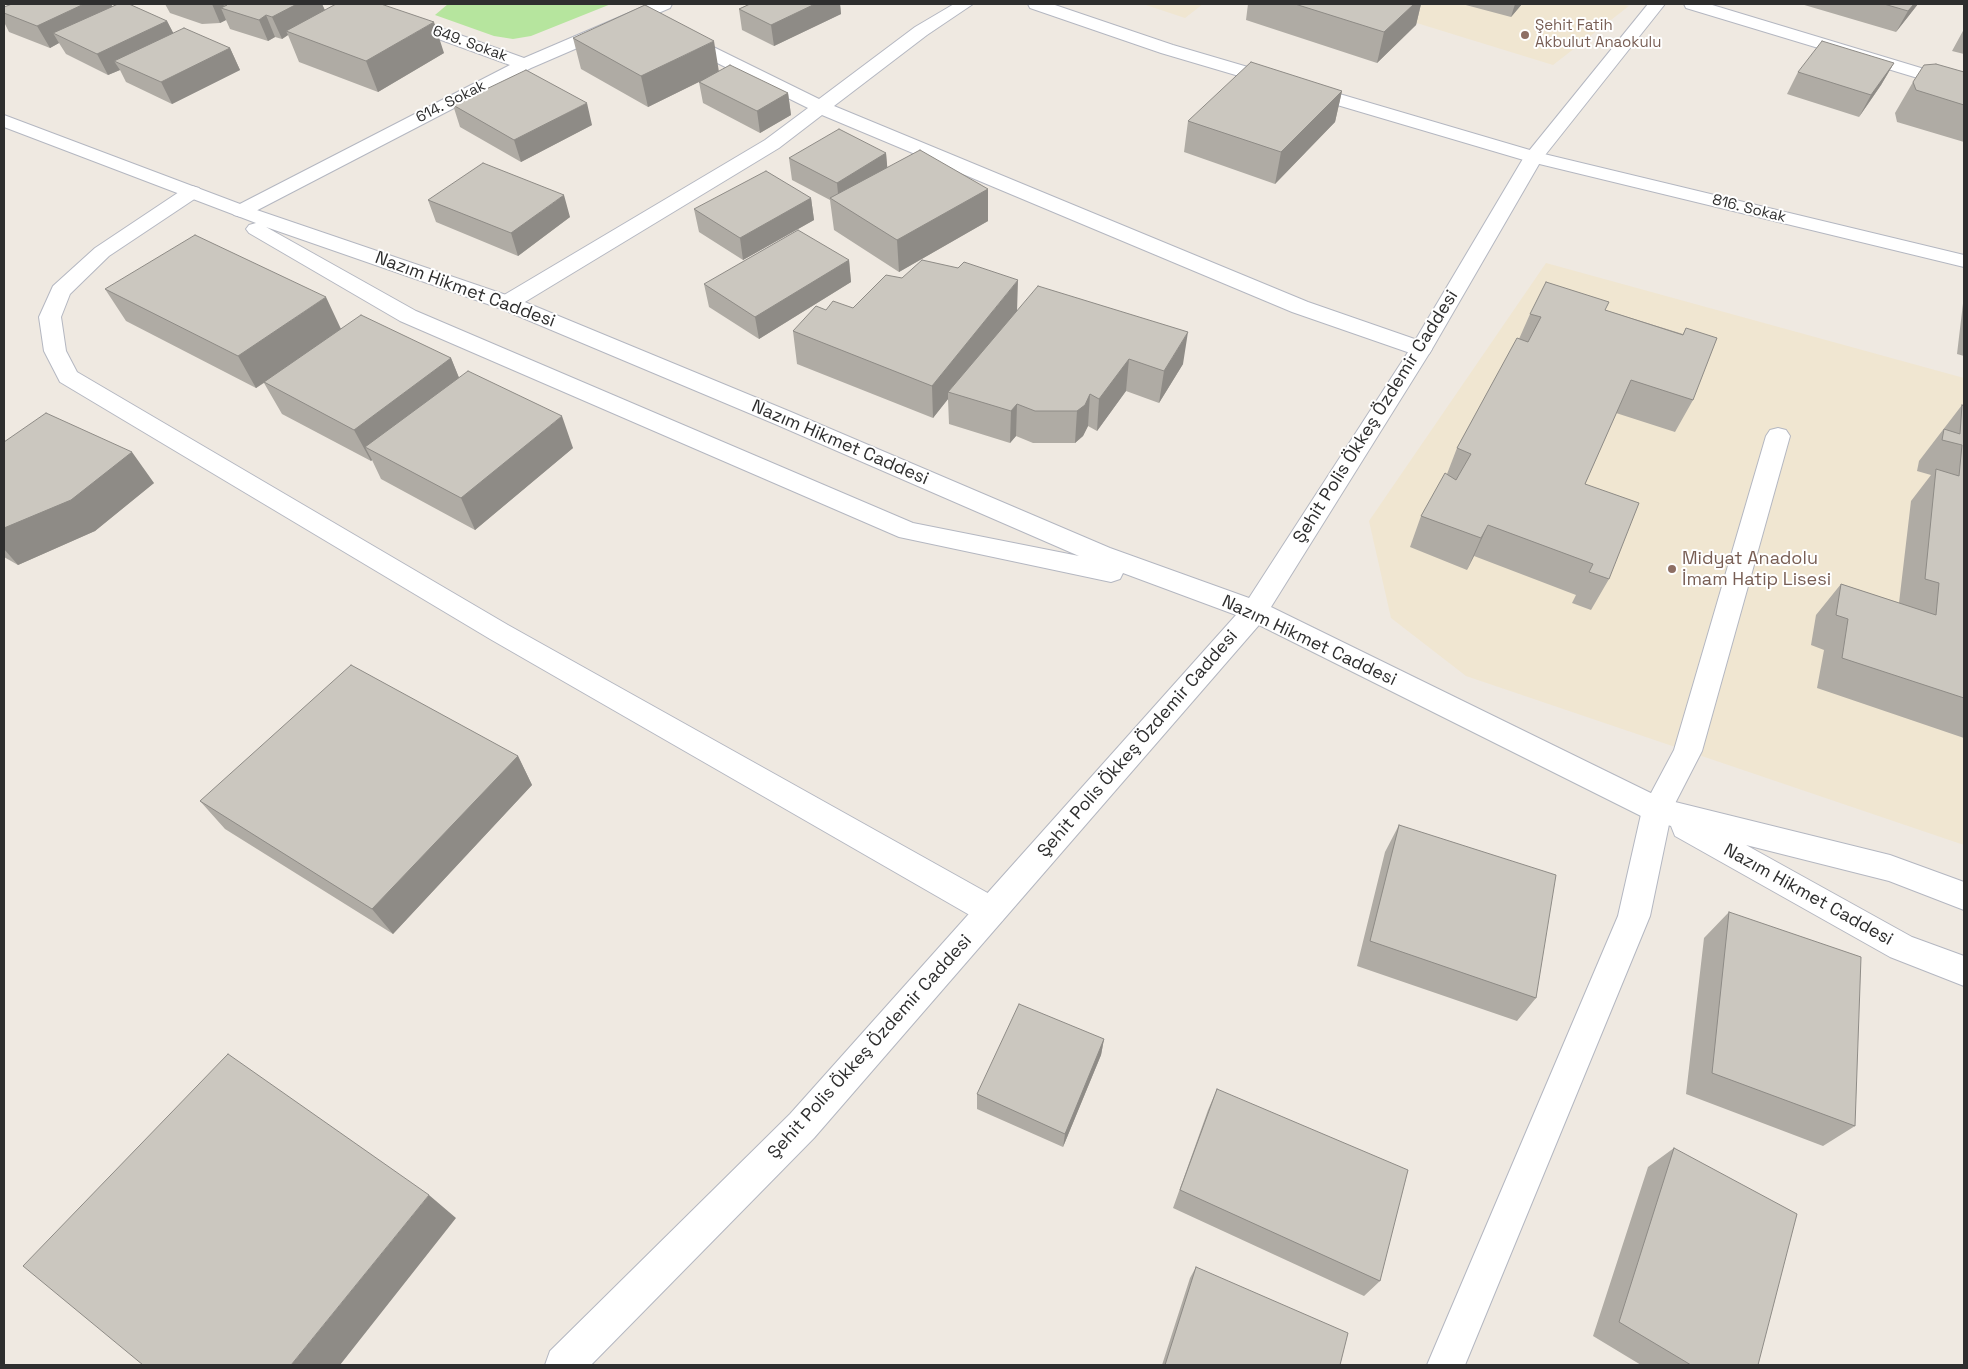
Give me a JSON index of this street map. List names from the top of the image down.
{
  "streets": {
    "street": [
      "649. Sokak",
      "614. Sokak",
      "816. Sokak",
      "Nazım Hikmet Caddesi",
      "Şehit Polis Ökkeş Özdemir Caddesi"
    ]
  },
  "crossings": [
    ["649. Sokak", "614. Sokak"],
    ["614. Sokak", "Nazım Hikmet Caddesi"],
    ["816. Sokak", "Şehit Polis Ökkeş Özdemir Caddesi"],
    ["Nazım Hikmet Caddesi", "Şehit Polis Ökkeş Özdemir Caddesi"]
  ],
  "places": ["Şehit Fatih Akbulut Anaokulu", "Midyat Anadolu İmam Hatip Lisesi"]
}
